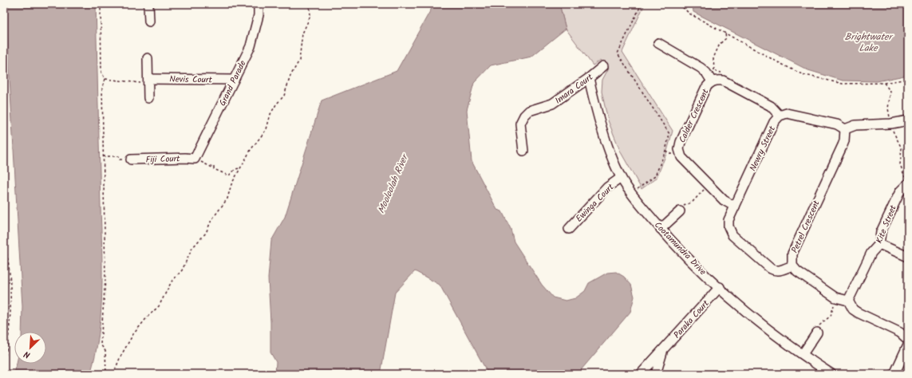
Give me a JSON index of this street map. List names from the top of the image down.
{
  "streets": {
    "street": [
      "Nevis Court",
      "Grand Parade",
      "Imara Court",
      "Calder Crescent",
      "Newry Street",
      "Fiji Court",
      "Ewinga Court",
      "Kite Street",
      "Petrel Crescent",
      "Cootamundra Drive",
      "Paraka Court"
    ]
  },
  "crossings": [
    ["Nevis Court", "Grand Parade"],
    ["Grand Parade", "Fiji Court"],
    ["Imara Court", "Cootamundra Drive"],
    ["Calder Crescent", "Newry Street"],
    ["Newry Street", "Petrel Crescent"],
    ["Ewinga Court", "Cootamundra Drive"],
    ["Kite Street", "Petrel Crescent"],
    ["Cootamundra Drive", "Paraka Court"]
  ],
  "water": ["Brightwater Lake", "Mooloolah River"],
  "north": "bottom left"
}
